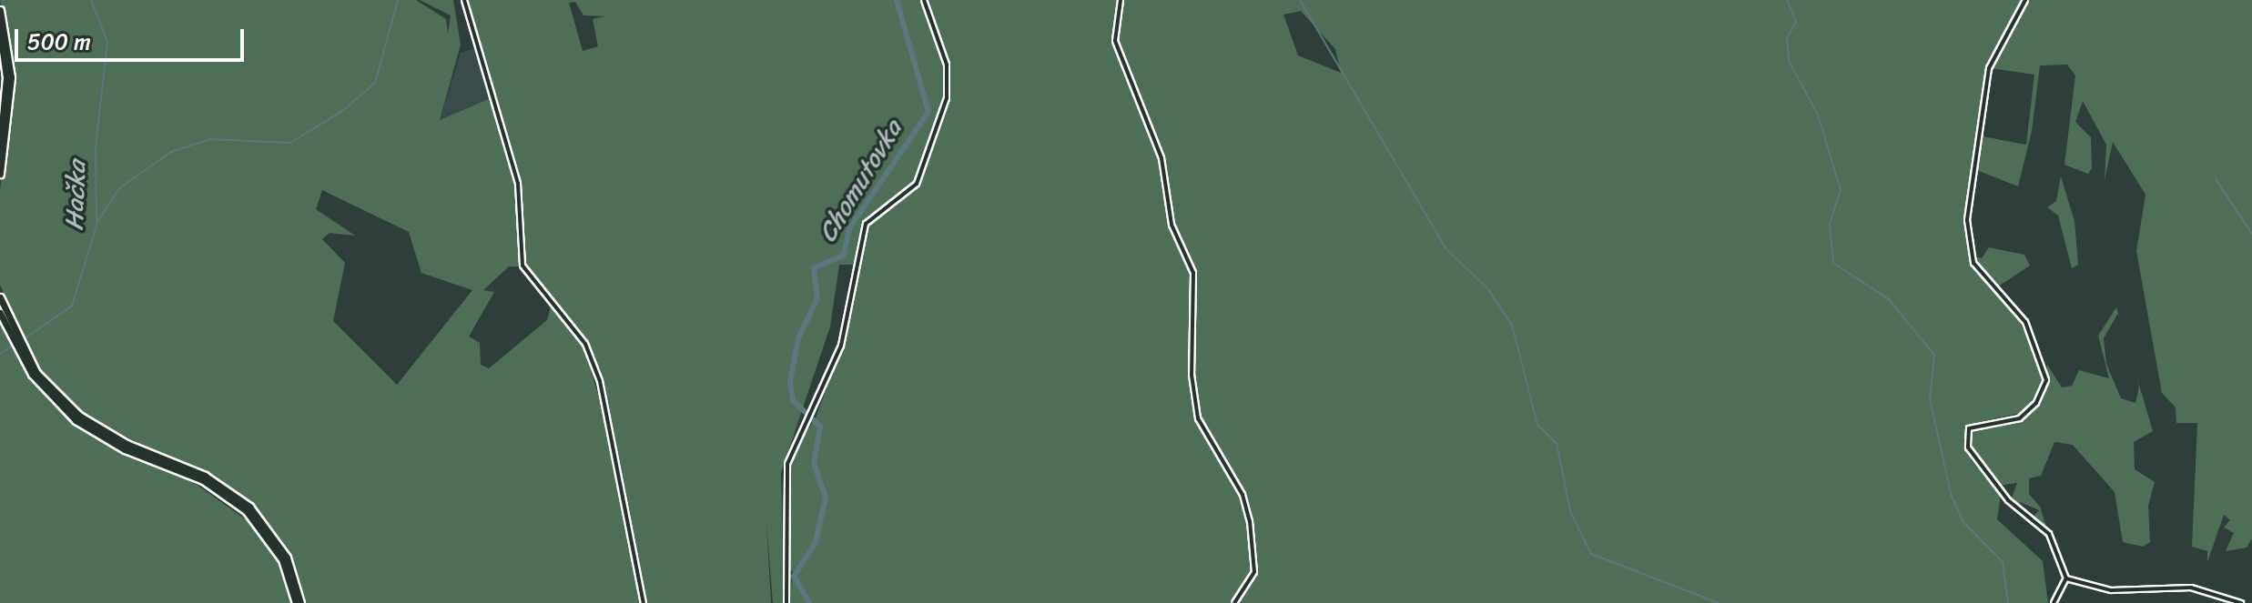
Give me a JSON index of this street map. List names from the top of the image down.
{
  "water": ["Chomutovka", "Hačka"],
  "scale_bar": "500 m"
}
